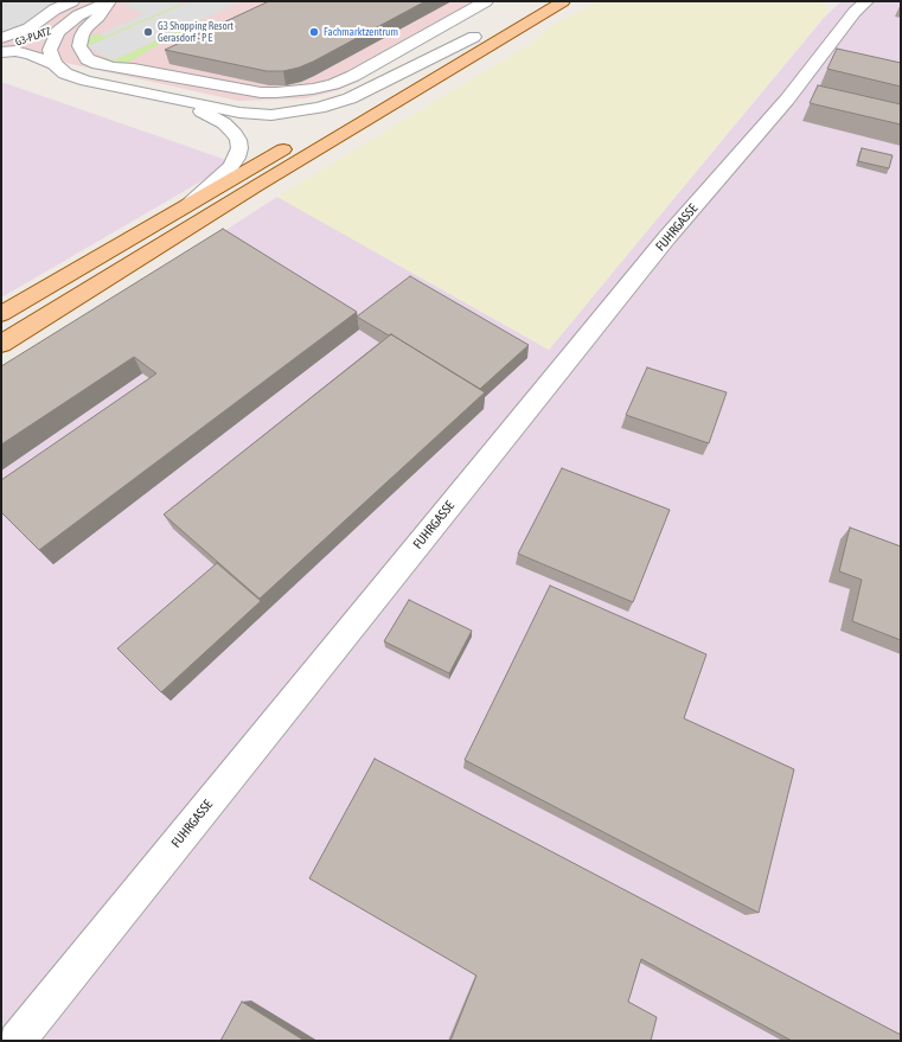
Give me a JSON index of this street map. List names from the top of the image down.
{
  "streets": {
    "street": ["G3-PLATZ", "FUHRGASSE"]
  },
  "places": ["G3 Shopping Resort Gerasdorf - P E", "Fachmarktzentrum"]
}
